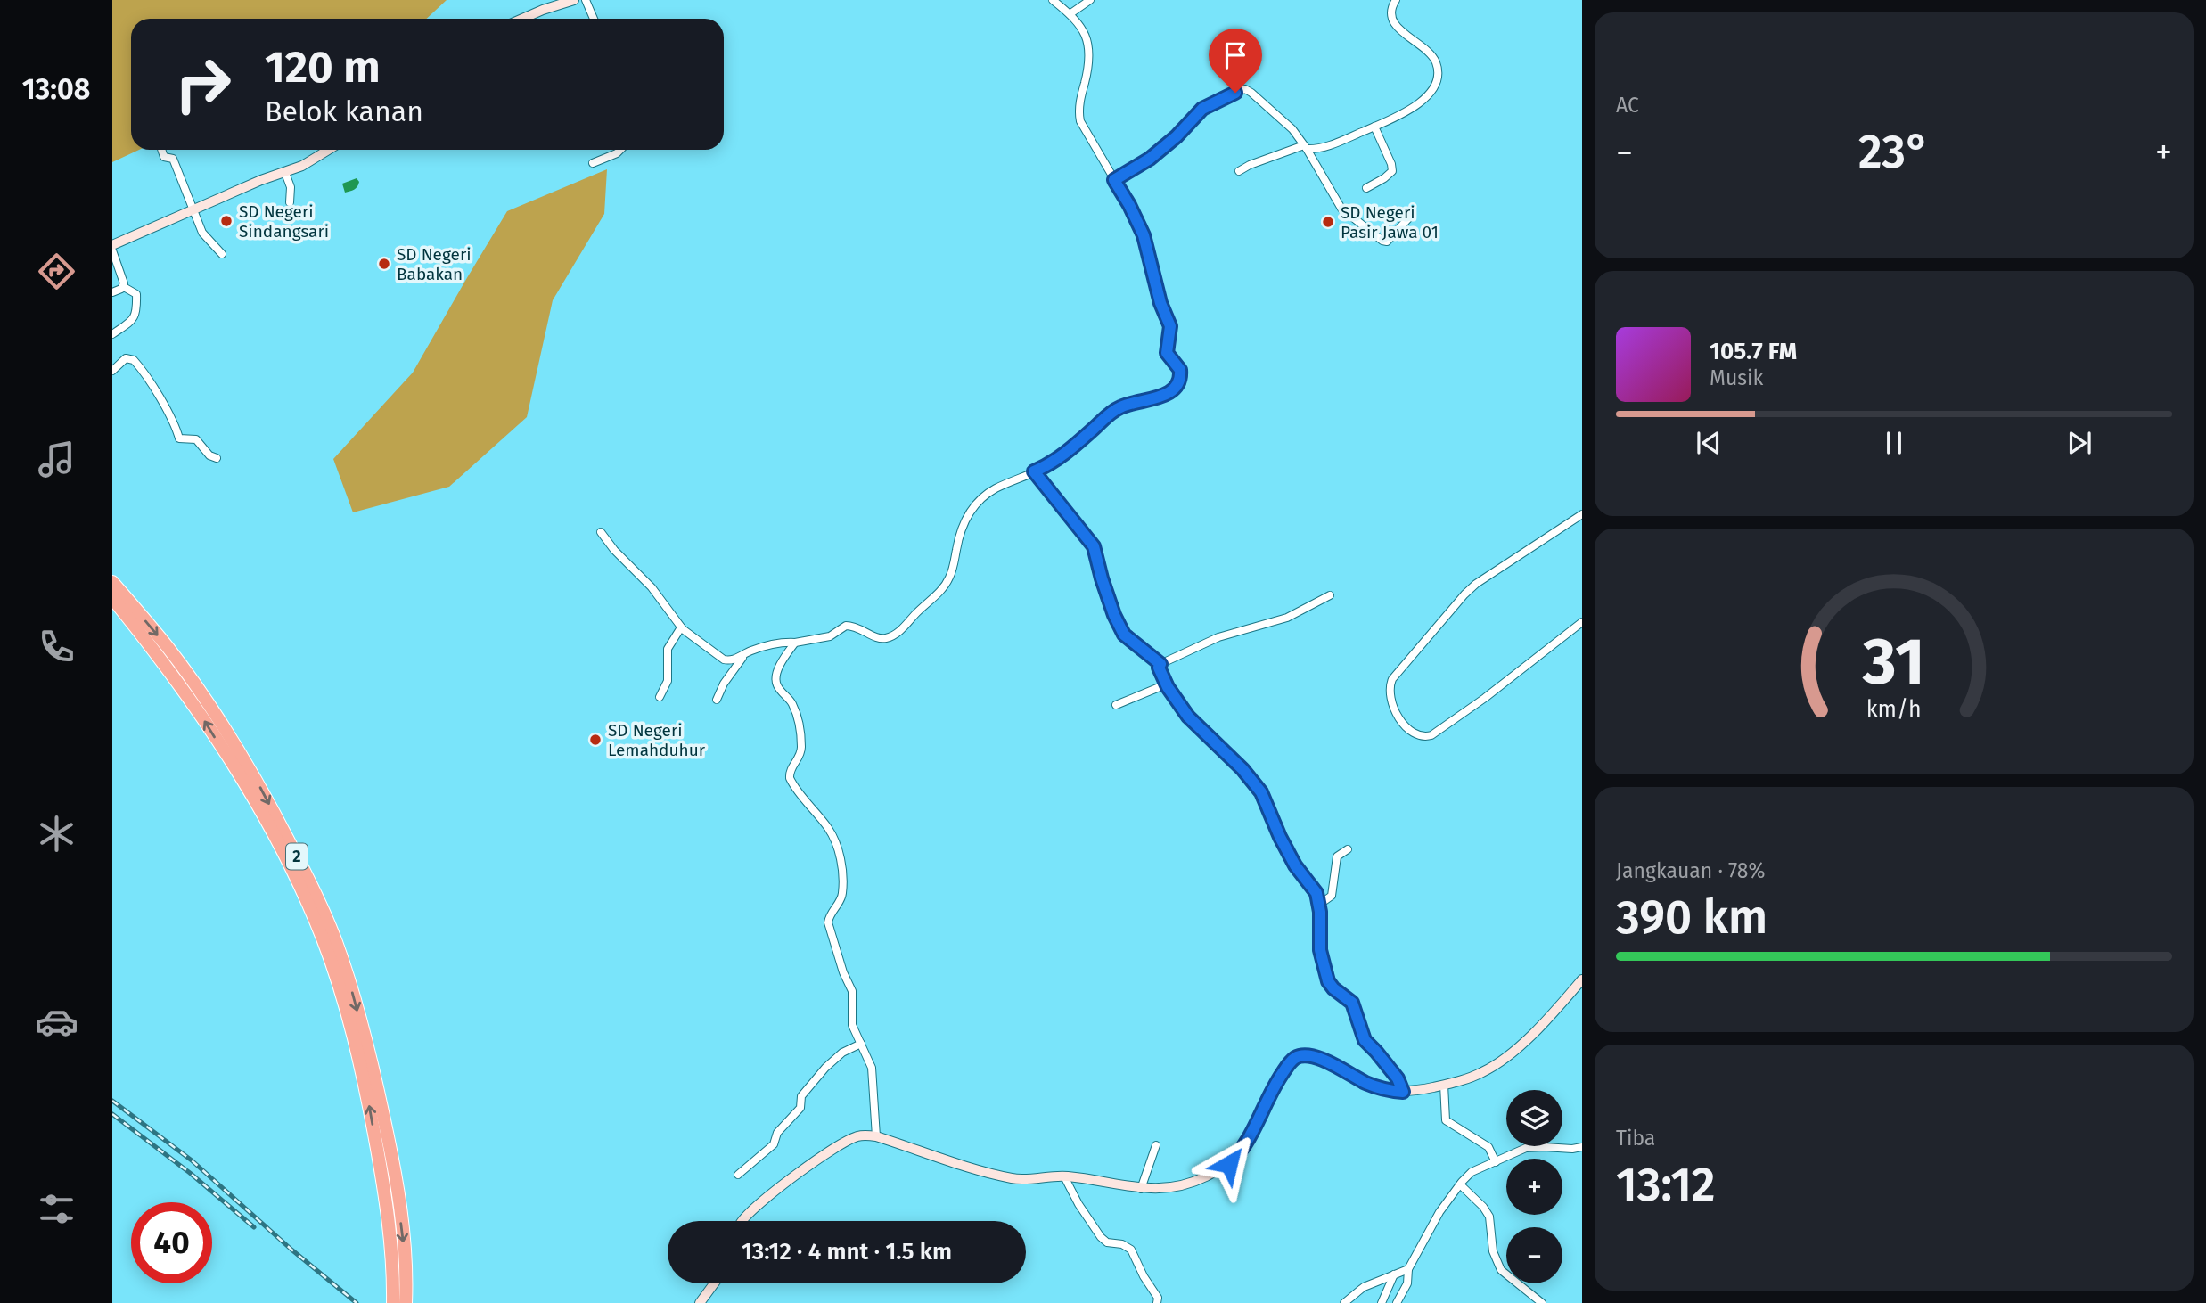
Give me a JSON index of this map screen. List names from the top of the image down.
{
  "streets": {
    "highway": ["2"]
  },
  "places": [
    "SD Negeri Sindangsari",
    "SD Negeri Pasir Jawa 01",
    "SD Negeri Babakan",
    "SD Negeri Lemahduhur"
  ],
  "page": {
    "tabs": "13:08",
    "tile": [
      "AC",
      ["Jangkauan · 78%", "390 km"],
      ["Tiba", "13:12"]
    ],
    "turn": ["120 m", "Belok kanan"],
    "heat": ["−", "23°", "+"],
    "song": ["105.7 FM", "Musik"],
    "map_buttons": ["+", "−"],
    "limit": "40",
    "trip": "13:12 · 4 mnt · 1.5 km",
    "gauge": ["31", "km/h"]
  }
}
